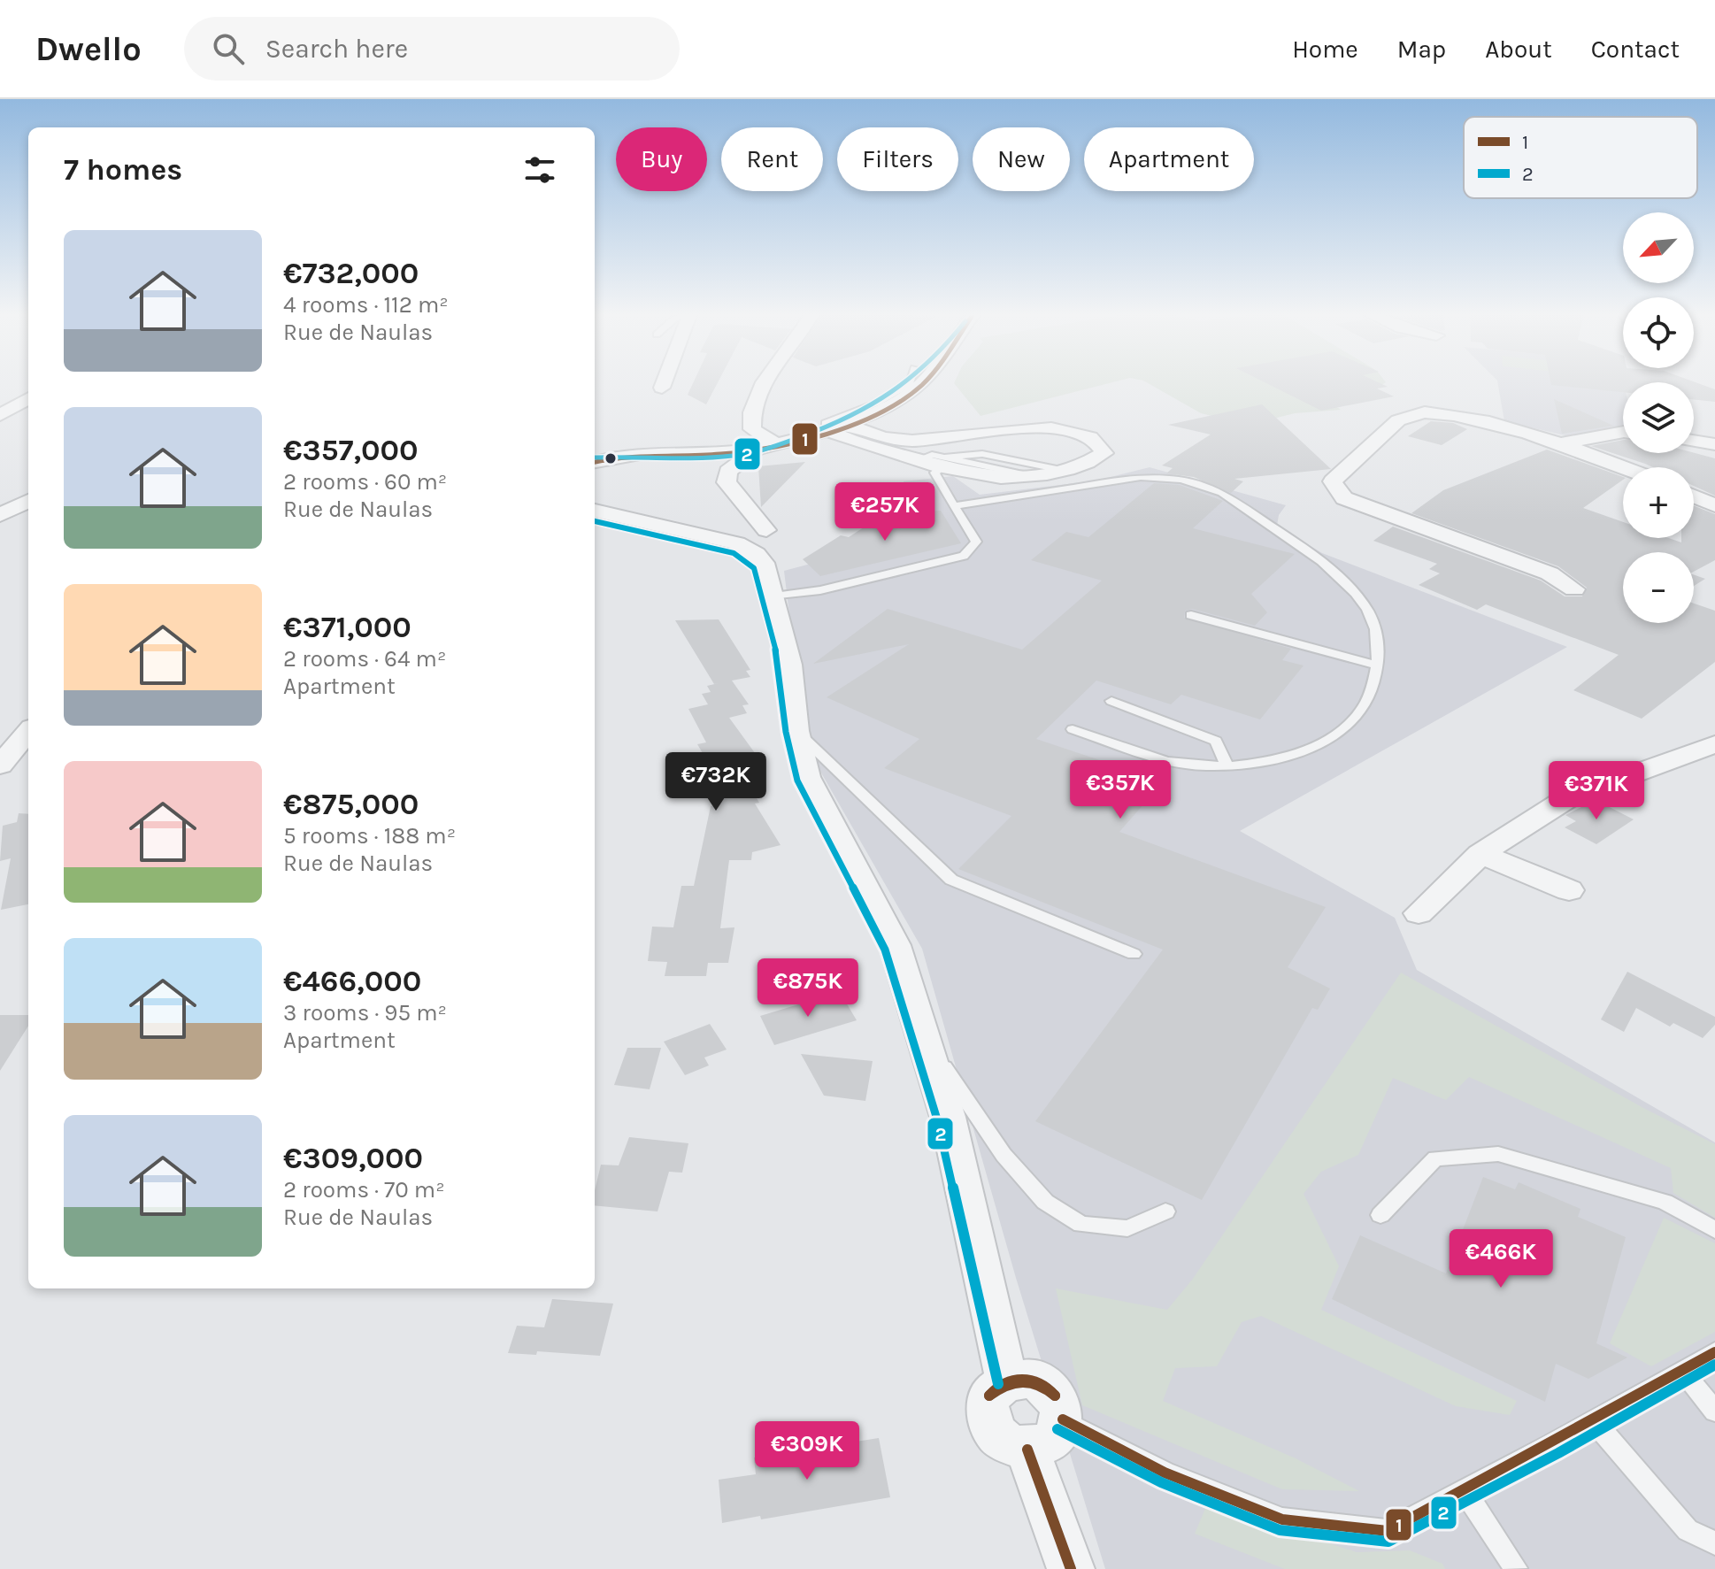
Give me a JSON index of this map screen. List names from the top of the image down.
{
  "lines": ["transit line 1", "transit line 2"],
  "legend": ["1", "2"],
  "north": "bottom left",
  "page": {
    "header": "Dwello",
    "search": "Search here",
    "nav": [
      "Home",
      "Map",
      "About",
      "Contact"
    ],
    "chip": [
      "Buy",
      "Rent",
      "Filters",
      "New",
      "Apartment"
    ],
    "heading": "7 homes",
    "map_buttons": ["+", "−"],
    "list": [
      {
        "name": "€732,000",
        "note": "4 rooms · 112 m² · Rue de Naulas"
      },
      {
        "name": "€357,000",
        "note": "2 rooms · 60 m² · Rue de Naulas"
      },
      {
        "name": "€371,000",
        "note": "2 rooms · 64 m² · Apartment"
      },
      {
        "name": "€875,000",
        "note": "5 rooms · 188 m² · Rue de Naulas"
      },
      {
        "name": "€466,000",
        "note": "3 rooms · 95 m² · Apartment"
      },
      {
        "name": "€309,000",
        "note": "2 rooms · 70 m² · Rue de Naulas"
      }
    ],
    "price": [
      "€257K",
      "€732K",
      "€357K",
      "€371K",
      "€875K",
      "€466K",
      "€309K"
    ]
  }
}
